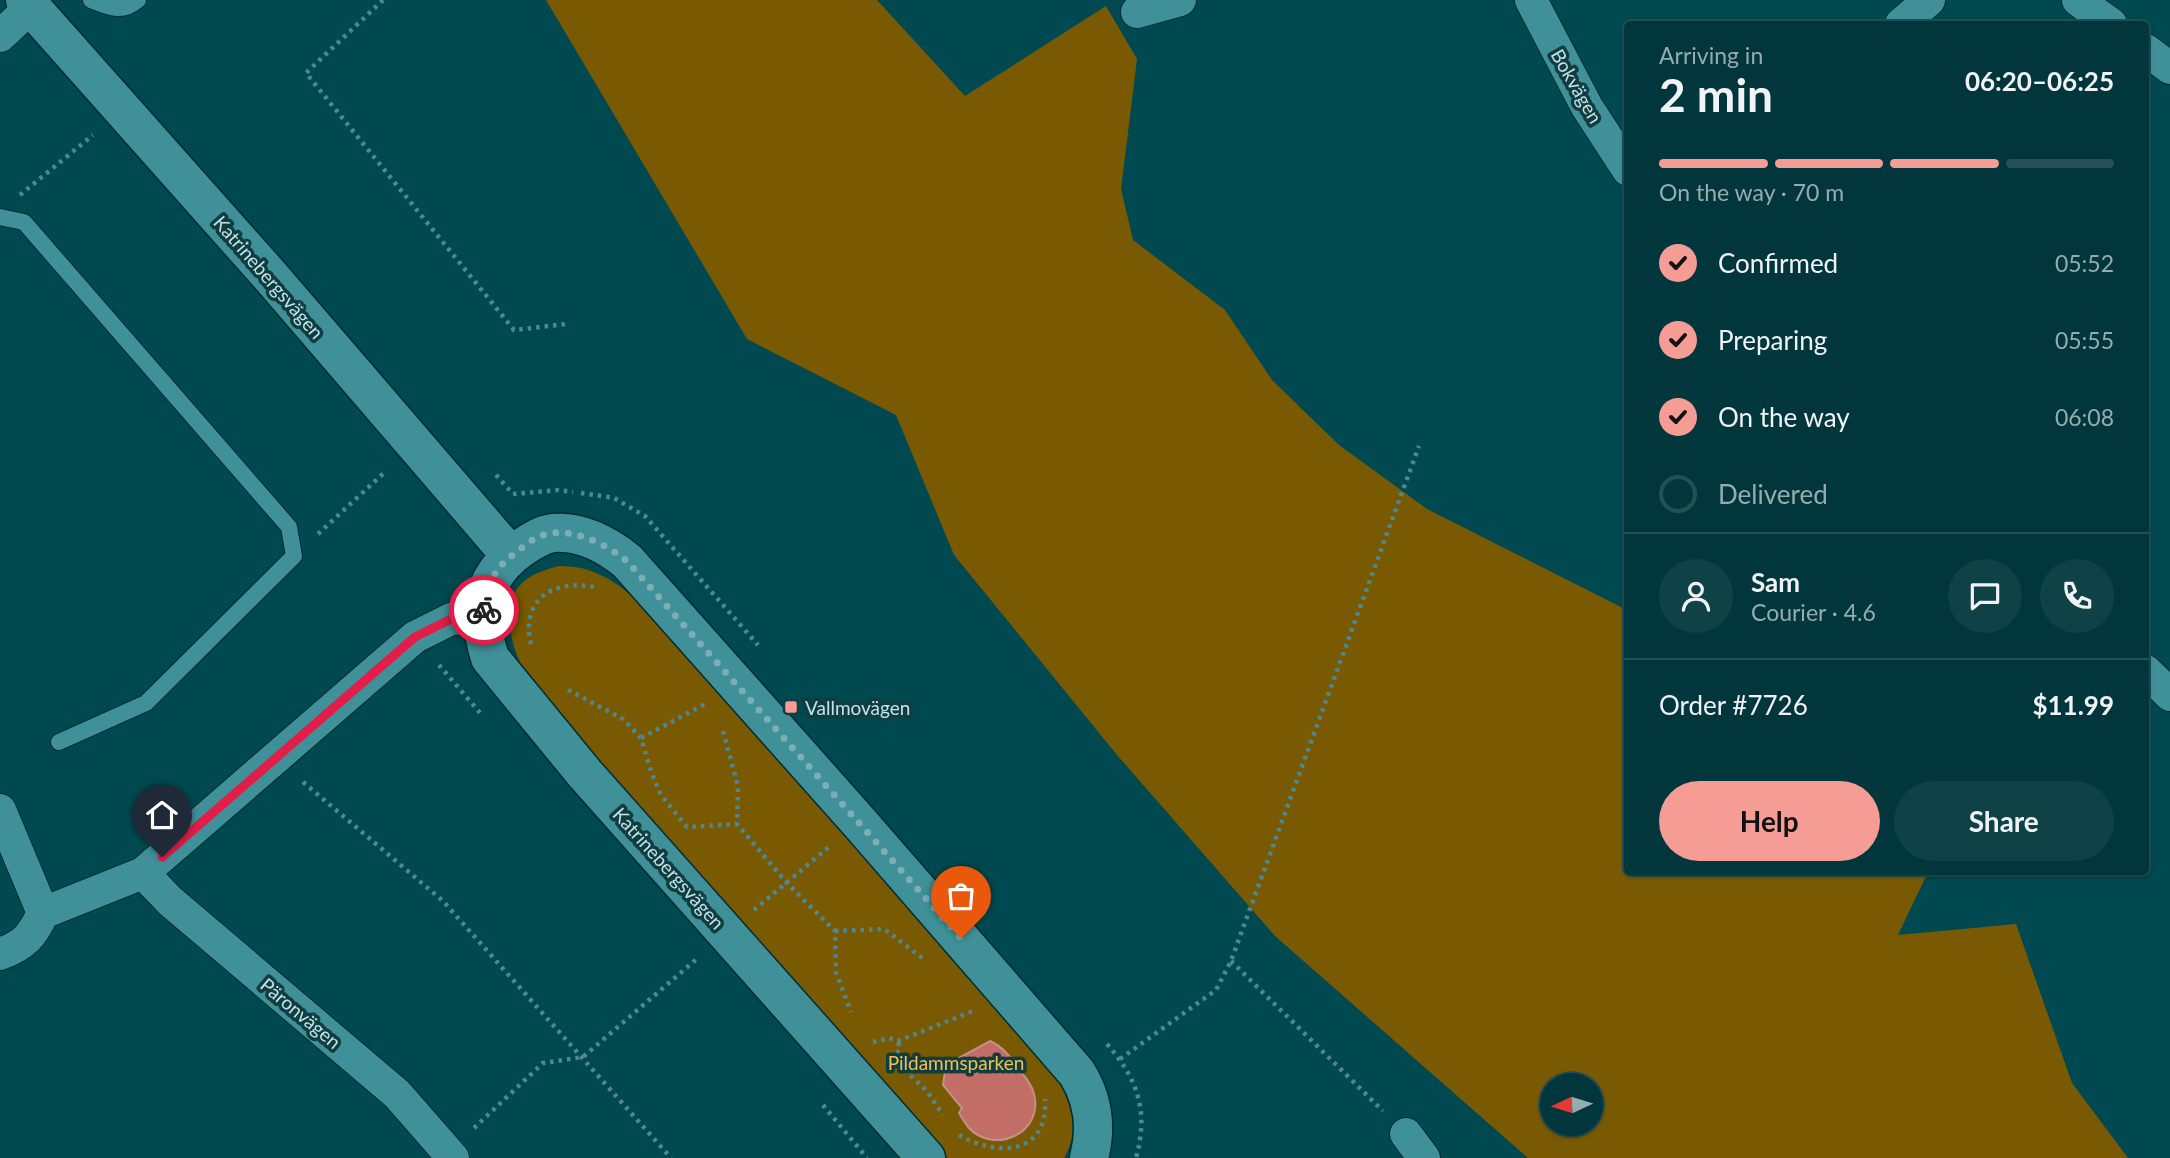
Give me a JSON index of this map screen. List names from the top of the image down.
{
  "streets": {
    "street": ["Bokvägen", "Katrinebergsvägen", "Päronvägen"]
  },
  "parks": ["Pildammsparken"],
  "places": {
    "transit": ["Vallmovägen"]
  },
  "north": "left",
  "page": {
    "heading": ["2 min", "Arriving in", "06:20–06:25"],
    "panel": [
      "Sam",
      "Courier · 4.6",
      "Order #7726",
      "$11.99"
    ],
    "bar": "On the way · 70 m",
    "list": [
      ["Confirmed", "05:52"],
      ["Preparing", "05:55"],
      ["On the way", "06:08"],
      "Delivered"
    ],
    "buttons": ["Help", "Share"]
  }
}
